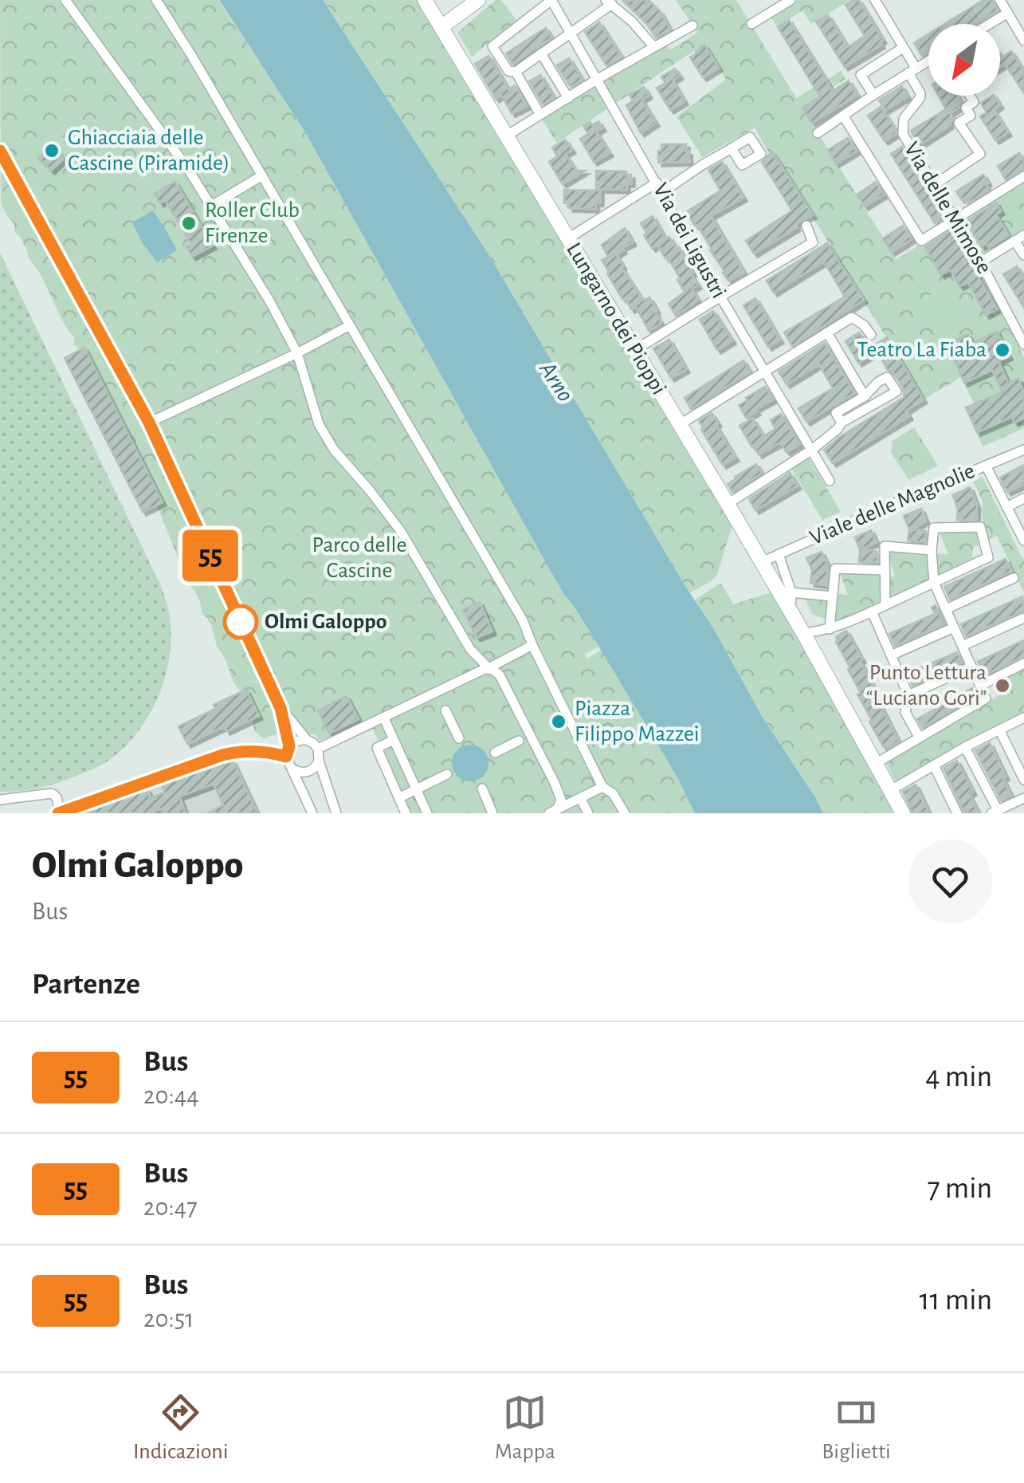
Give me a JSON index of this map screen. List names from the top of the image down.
{
  "streets": {
    "street": [
      "Via delle Mimose",
      "Via dei Ligustri",
      "Lungarno dei Pioppi",
      "Viale delle Magnolie"
    ]
  },
  "crossings": [
    ["Lungarno dei Pioppi", "Viale delle Magnolie"]
  ],
  "water": ["Arno"],
  "parks": ["Parco delle Cascine"],
  "places": [
    "Ghiacciaia delle Cascine (Piramide)",
    "Roller Club Firenze",
    "Teatro La Fiaba",
    "Olmi Galoppo",
    "Punto Lettura “Luciano Gori”",
    "Piazza Filippo Mazzei"
  ],
  "lines": ["bus line 55"],
  "north": "bottom left",
  "page": {
    "on_map": "55",
    "heading": [
      ["Olmi Galoppo", "Bus"],
      "Partenze"
    ],
    "list": [
      {
        "mark": "55",
        "name": "Bus",
        "note": "20:44",
        "value": "4 min"
      },
      {
        "mark": "55",
        "name": "Bus",
        "note": "20:47",
        "value": "7 min"
      },
      {
        "mark": "55",
        "name": "Bus",
        "note": "20:51",
        "value": "11 min"
      }
    ],
    "tabs": ["Indicazioni", "Mappa", "Biglietti"]
  }
}
